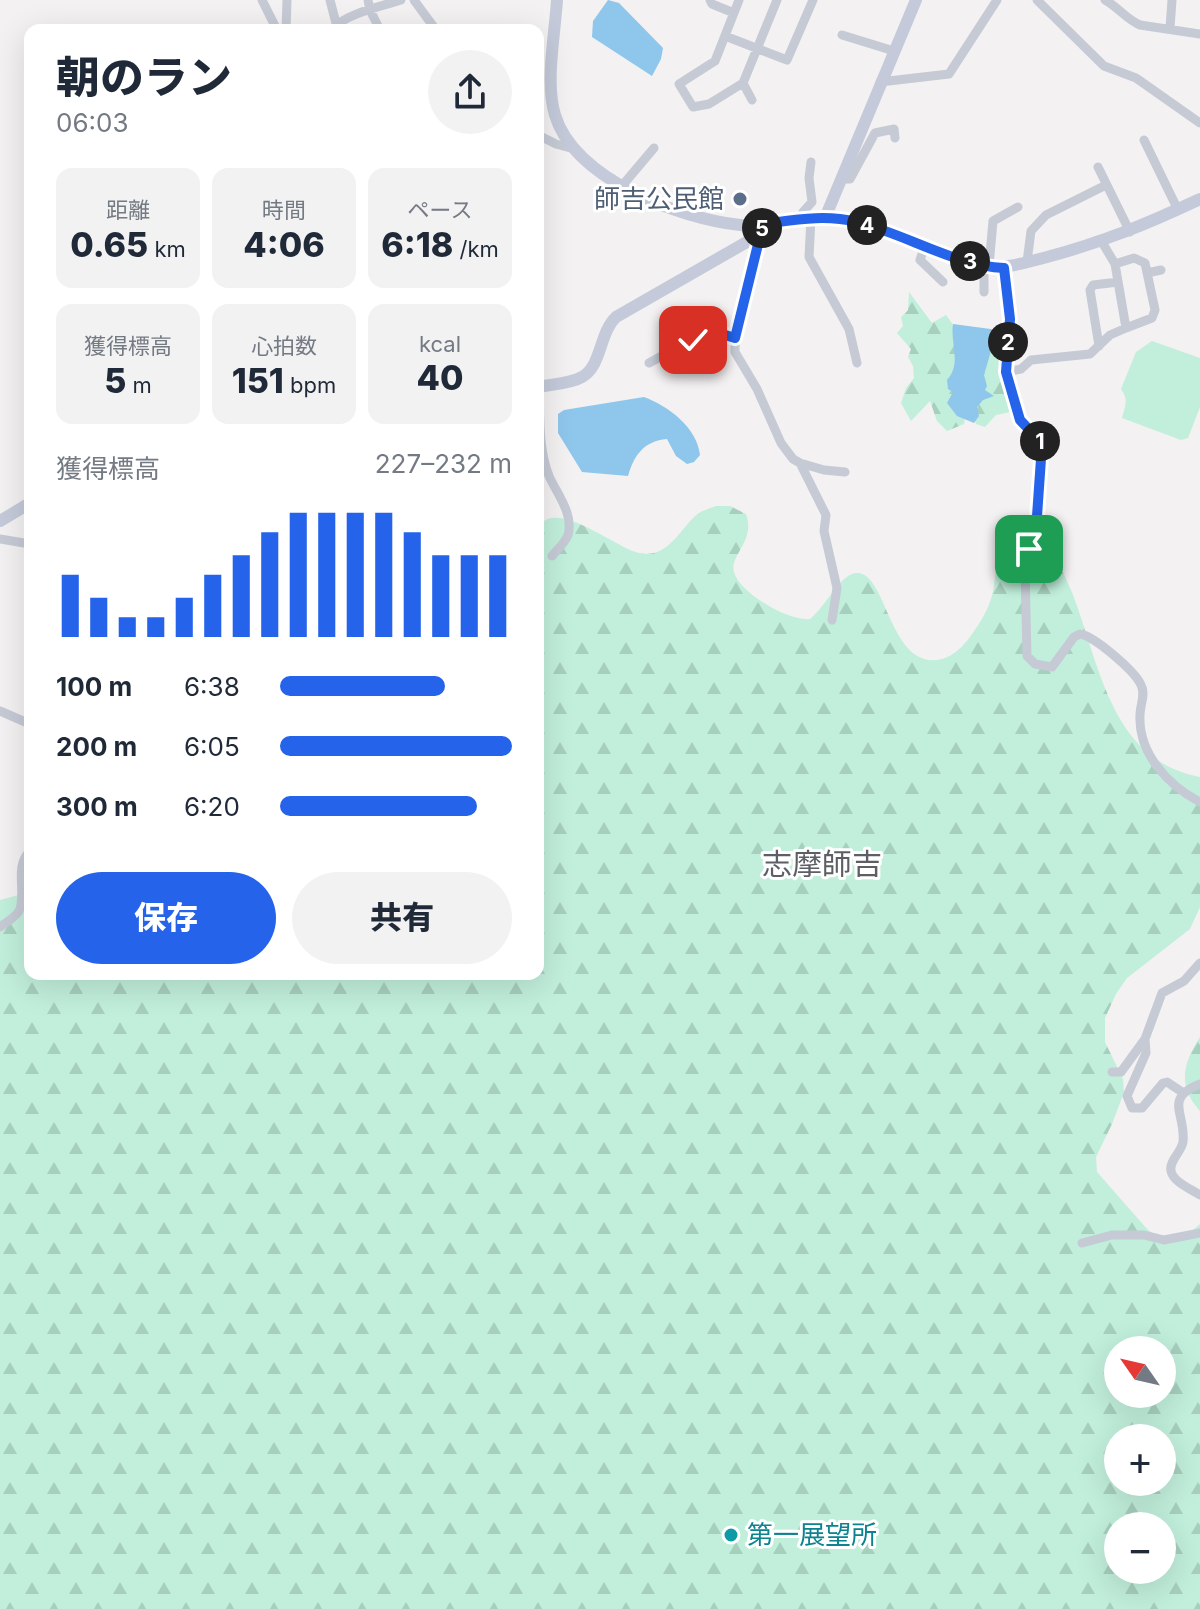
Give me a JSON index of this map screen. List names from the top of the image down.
{
  "districts": ["志摩師吉"],
  "places": ["師吉公民館", "第一展望所"],
  "north": "top left",
  "page": {
    "heading": ["朝のラン", "06:03"],
    "stats": [
      ["距離", "0.65 km"],
      ["時間", "4:06"],
      ["ペース", "6:18 /km"],
      ["獲得標高", "5 m"],
      ["心拍数", "151 bpm"],
      ["kcal", "40"]
    ],
    "pins": [
      "4",
      "5",
      "3",
      "2",
      "1"
    ],
    "chart": ["獲得標高", "227–232 m"],
    "list": [
      {
        "name": "100 m",
        "note": "6:38"
      },
      {
        "name": "200 m",
        "note": "6:05"
      },
      {
        "name": "300 m",
        "note": "6:20"
      }
    ],
    "buttons": ["保存", "共有"],
    "map_buttons": ["+", "−"]
  }
}
